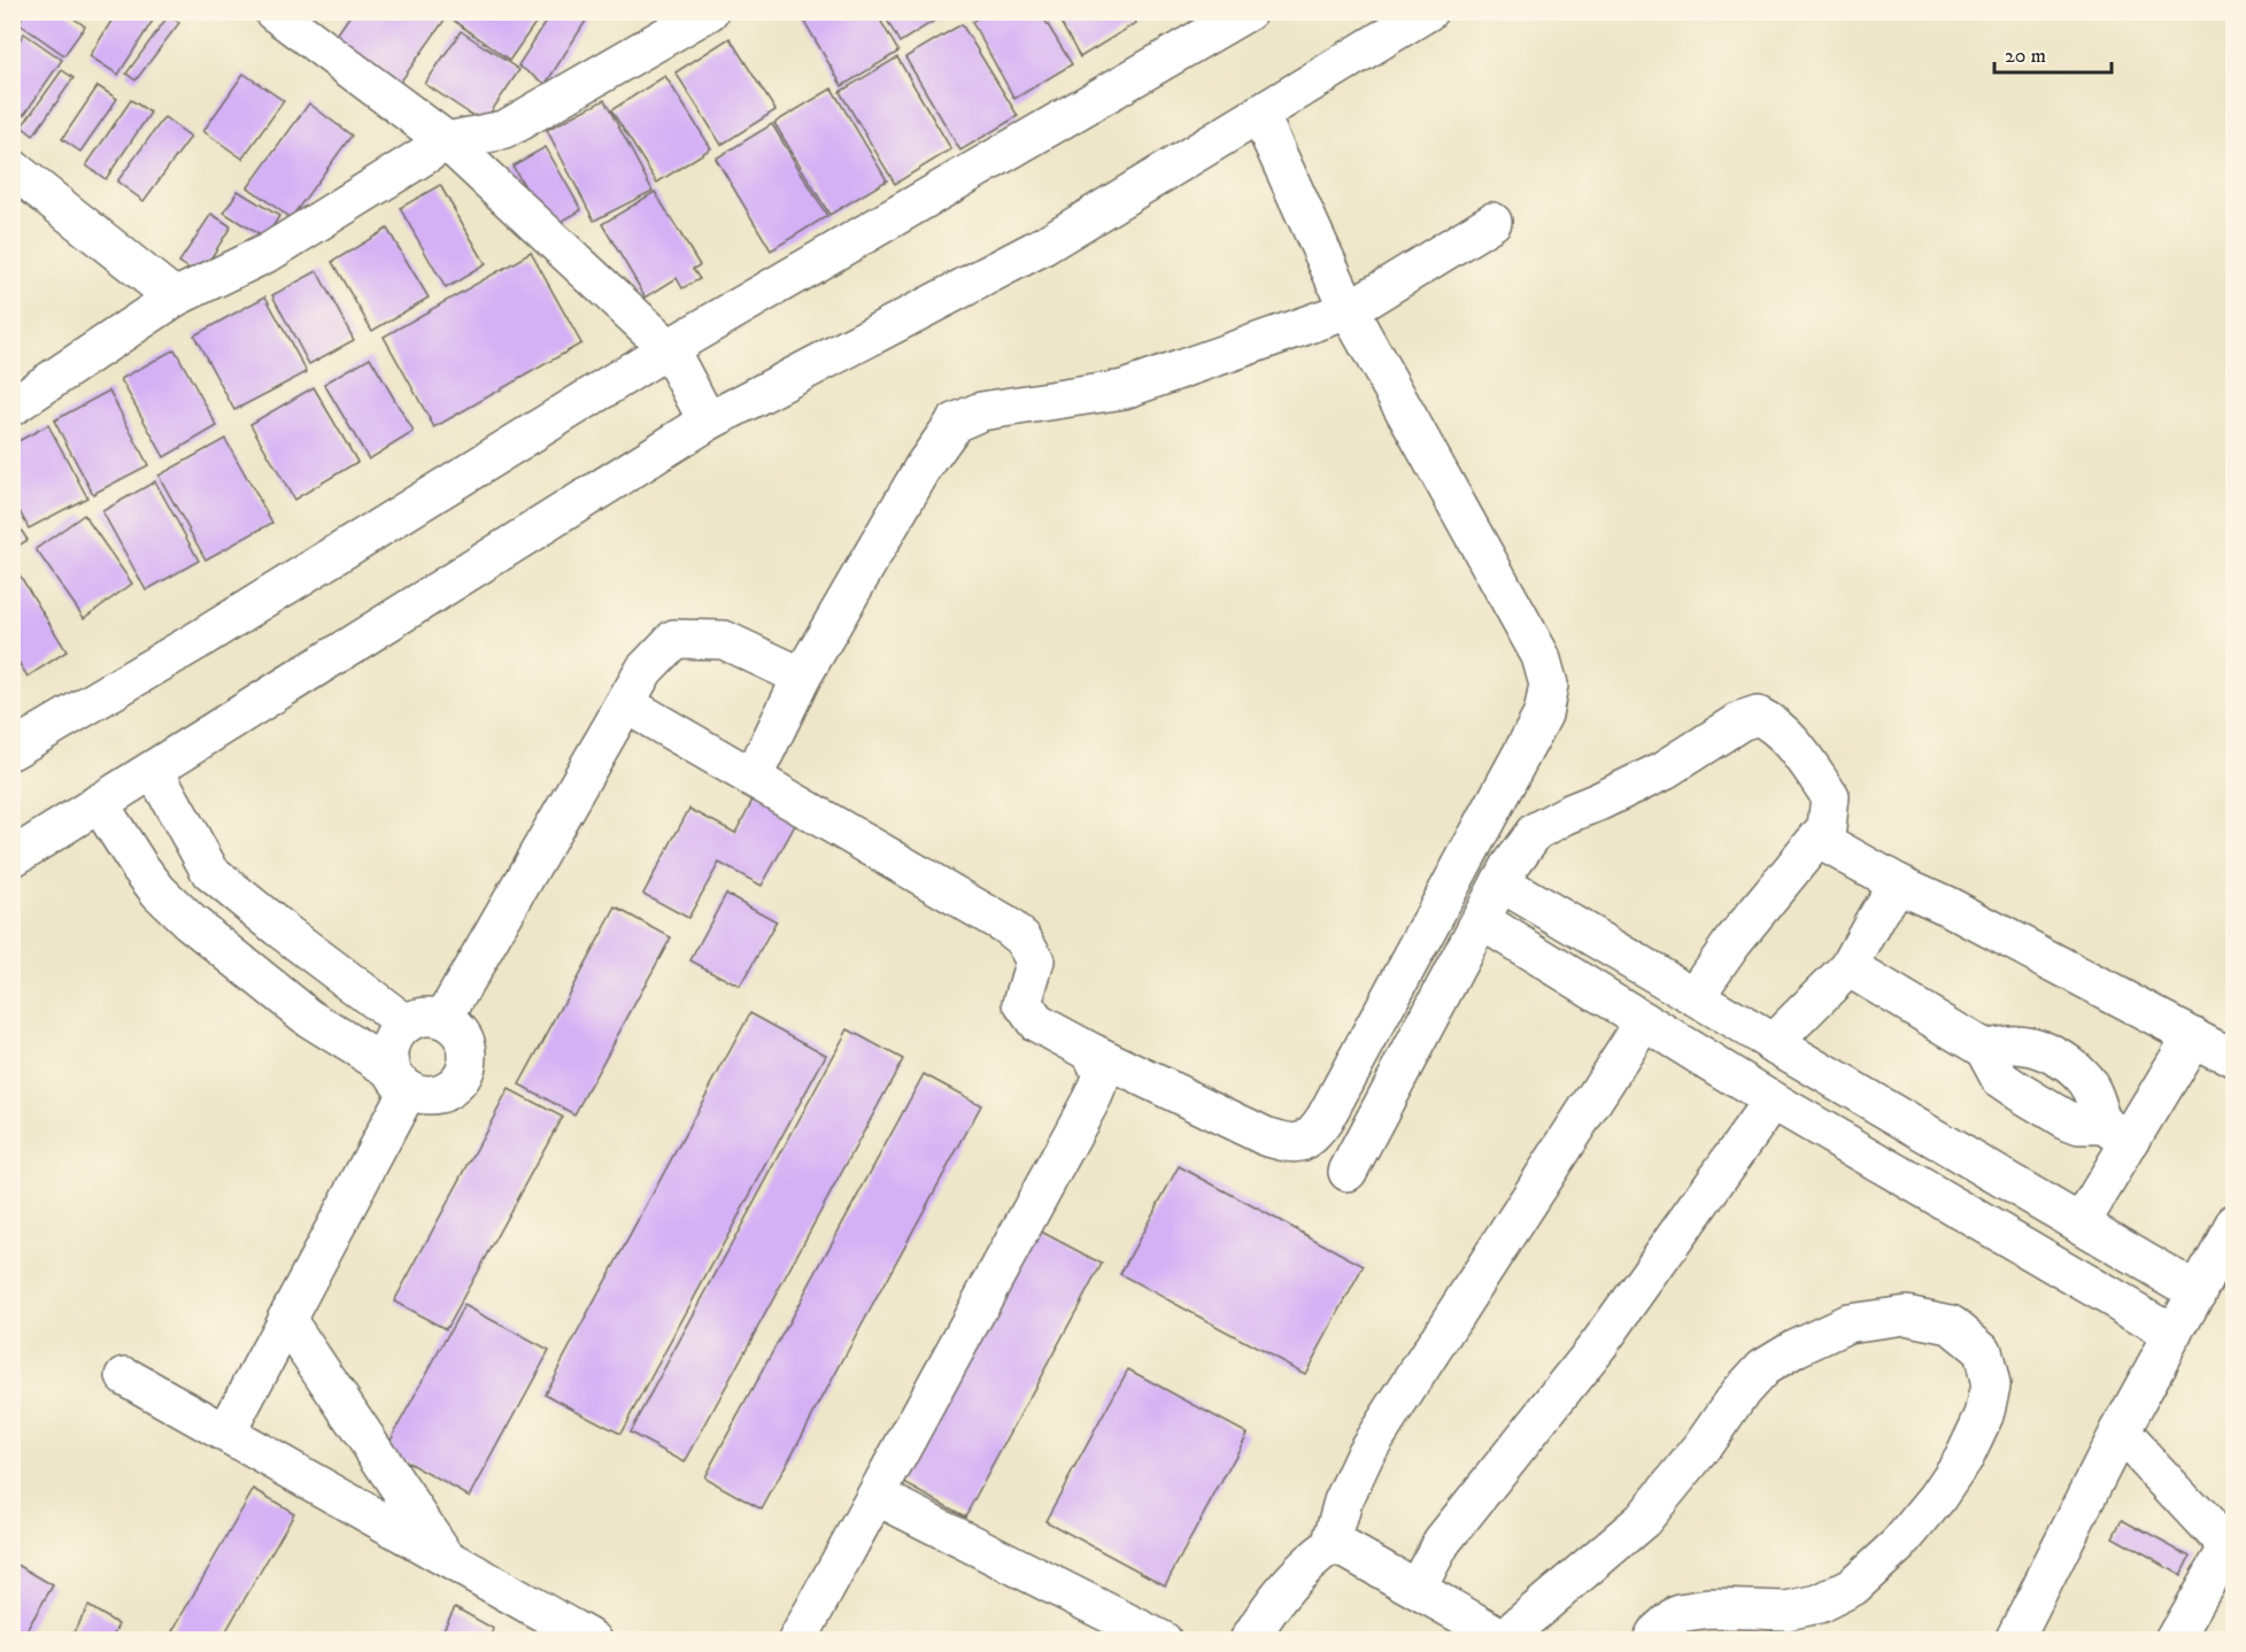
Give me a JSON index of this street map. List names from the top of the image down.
{
  "scale_bar": "20 m"
}
